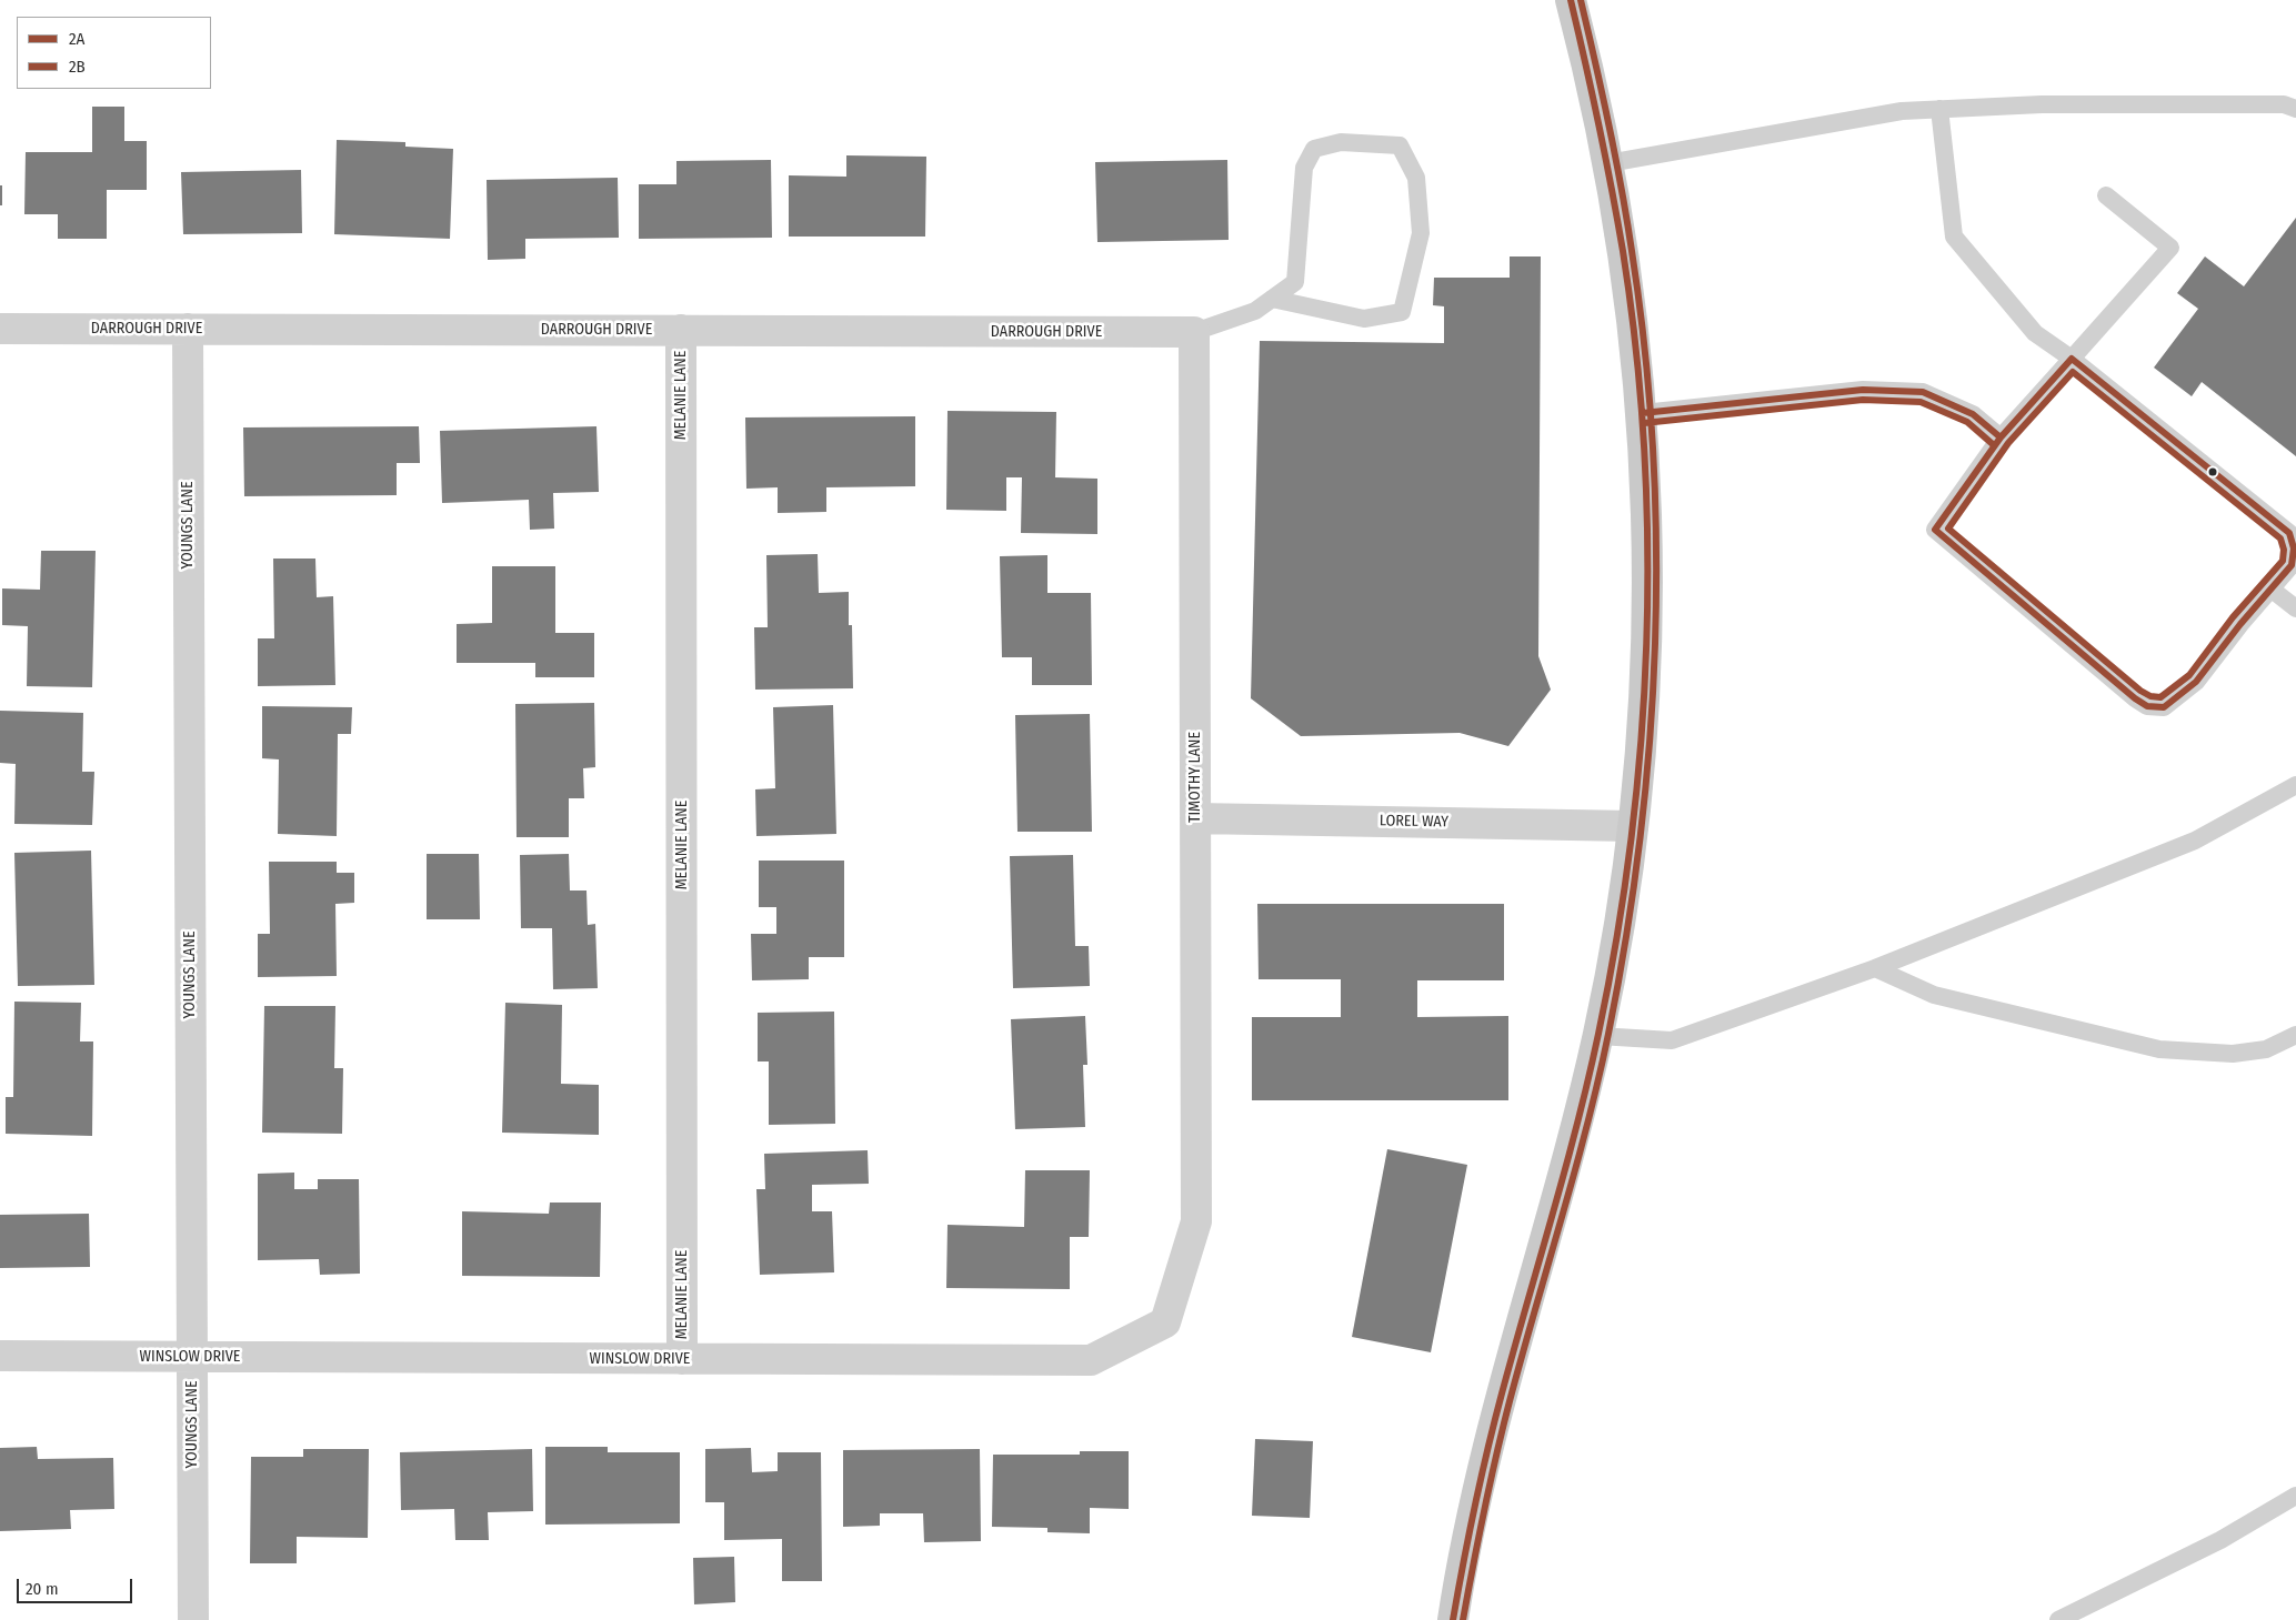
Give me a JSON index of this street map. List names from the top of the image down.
{
  "streets": {
    "street": [
      "DARROUGH DRIVE",
      "MELANIE LANE",
      "YOUNGS LANE",
      "TIMOTHY LANE",
      "LOREL WAY",
      "WINSLOW DRIVE"
    ]
  },
  "crossings": [
    ["DARROUGH DRIVE", "MELANIE LANE"],
    ["DARROUGH DRIVE", "YOUNGS LANE"],
    ["DARROUGH DRIVE", "TIMOTHY LANE"],
    ["MELANIE LANE", "WINSLOW DRIVE"],
    ["YOUNGS LANE", "WINSLOW DRIVE"],
    ["TIMOTHY LANE", "LOREL WAY"],
    ["TIMOTHY LANE", "WINSLOW DRIVE"]
  ],
  "lines": ["transit line 2A", "transit line 2B"],
  "legend": ["2A", "2B"],
  "scale_bar": "20 m"
}
